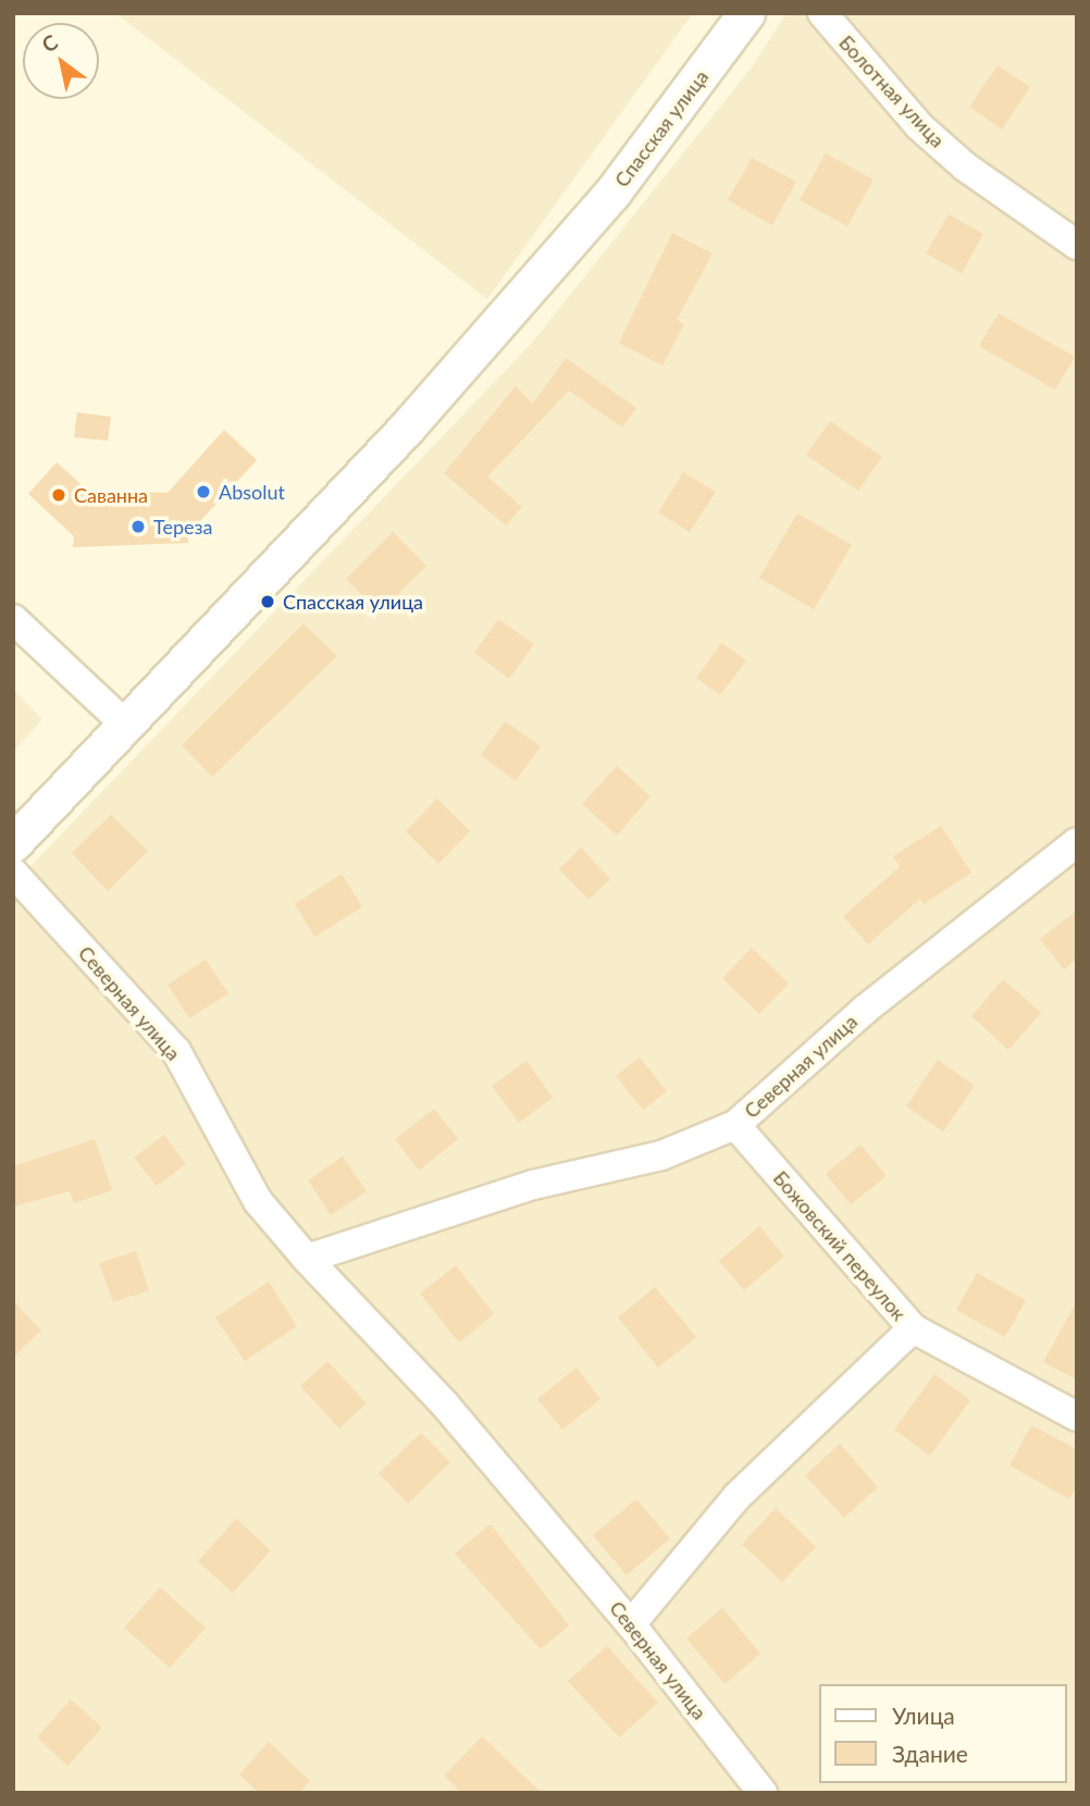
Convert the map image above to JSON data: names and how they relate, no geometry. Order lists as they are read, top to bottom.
{
  "streets": {
    "street": [
      "Болотная улица",
      "Спасская улица",
      "Северная улица",
      "Божовский переулок"
    ]
  },
  "crossings": [
    ["Северная улица", "Божовский переулок"]
  ],
  "places": [
    "Absolut",
    "Саванна",
    "Тереза",
    "Спасская улица"
  ],
  "legend": ["Улица", "Здание"],
  "north": "top left"
}
